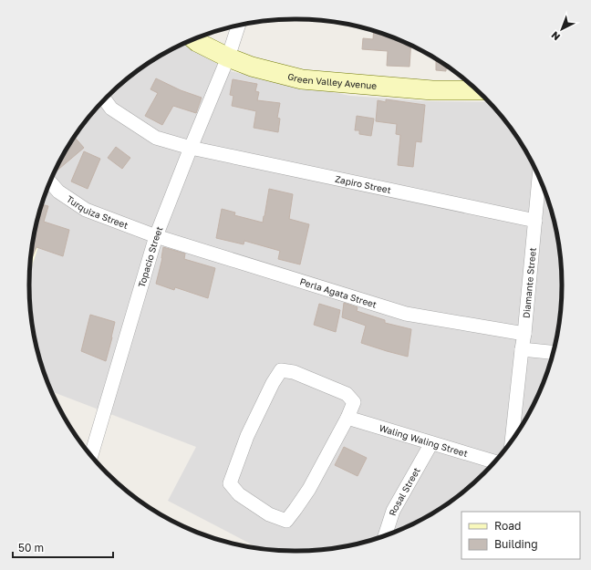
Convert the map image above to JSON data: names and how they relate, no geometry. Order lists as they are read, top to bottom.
{
  "streets": {
    "street": [
      "Green Valley Avenue",
      "Zapiro Street",
      "Turquiza Street",
      "Topacio Street",
      "Diamante Street",
      "Perla Agata Street",
      "Waling Waling Street",
      "Rosal Street"
    ]
  },
  "crossings": [
    ["Green Valley Avenue", "Topacio Street"],
    ["Zapiro Street", "Topacio Street"],
    ["Zapiro Street", "Diamante Street"],
    ["Turquiza Street", "Topacio Street"],
    ["Turquiza Street", "Perla Agata Street"],
    ["Topacio Street", "Perla Agata Street"],
    ["Diamante Street", "Perla Agata Street"],
    ["Waling Waling Street", "Rosal Street"]
  ],
  "legend": ["Road", "Building"],
  "scale_bar": "50 m",
  "north": "bottom left"
}
